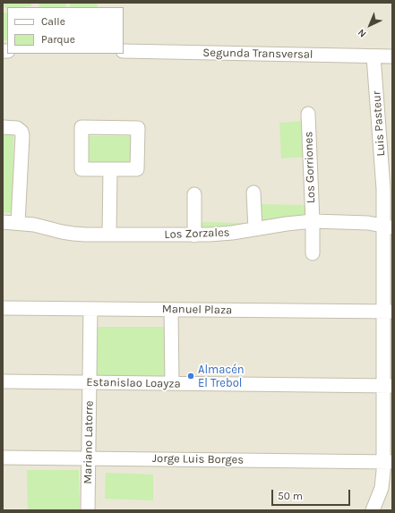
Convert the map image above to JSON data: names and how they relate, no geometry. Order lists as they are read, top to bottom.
{
  "streets": {
    "street": [
      "Segunda Transversal",
      "Luis Pasteur",
      "Los Gorriones",
      "Los Zorzales",
      "Manuel Plaza",
      "Estanislao Loayza",
      "Mariano Latorre",
      "Jorge Luis Borges"
    ]
  },
  "crossings": [
    ["Segunda Transversal", "Luis Pasteur"],
    ["Luis Pasteur", "Los Zorzales"],
    ["Luis Pasteur", "Manuel Plaza"],
    ["Luis Pasteur", "Estanislao Loayza"],
    ["Luis Pasteur", "Jorge Luis Borges"],
    ["Los Gorriones", "Los Zorzales"],
    ["Manuel Plaza", "Mariano Latorre"],
    ["Estanislao Loayza", "Mariano Latorre"],
    ["Mariano Latorre", "Jorge Luis Borges"]
  ],
  "places": ["Almacén El Trebol"],
  "legend": ["Calle", "Parque"],
  "scale_bar": "50 m",
  "north": "bottom left"
}
